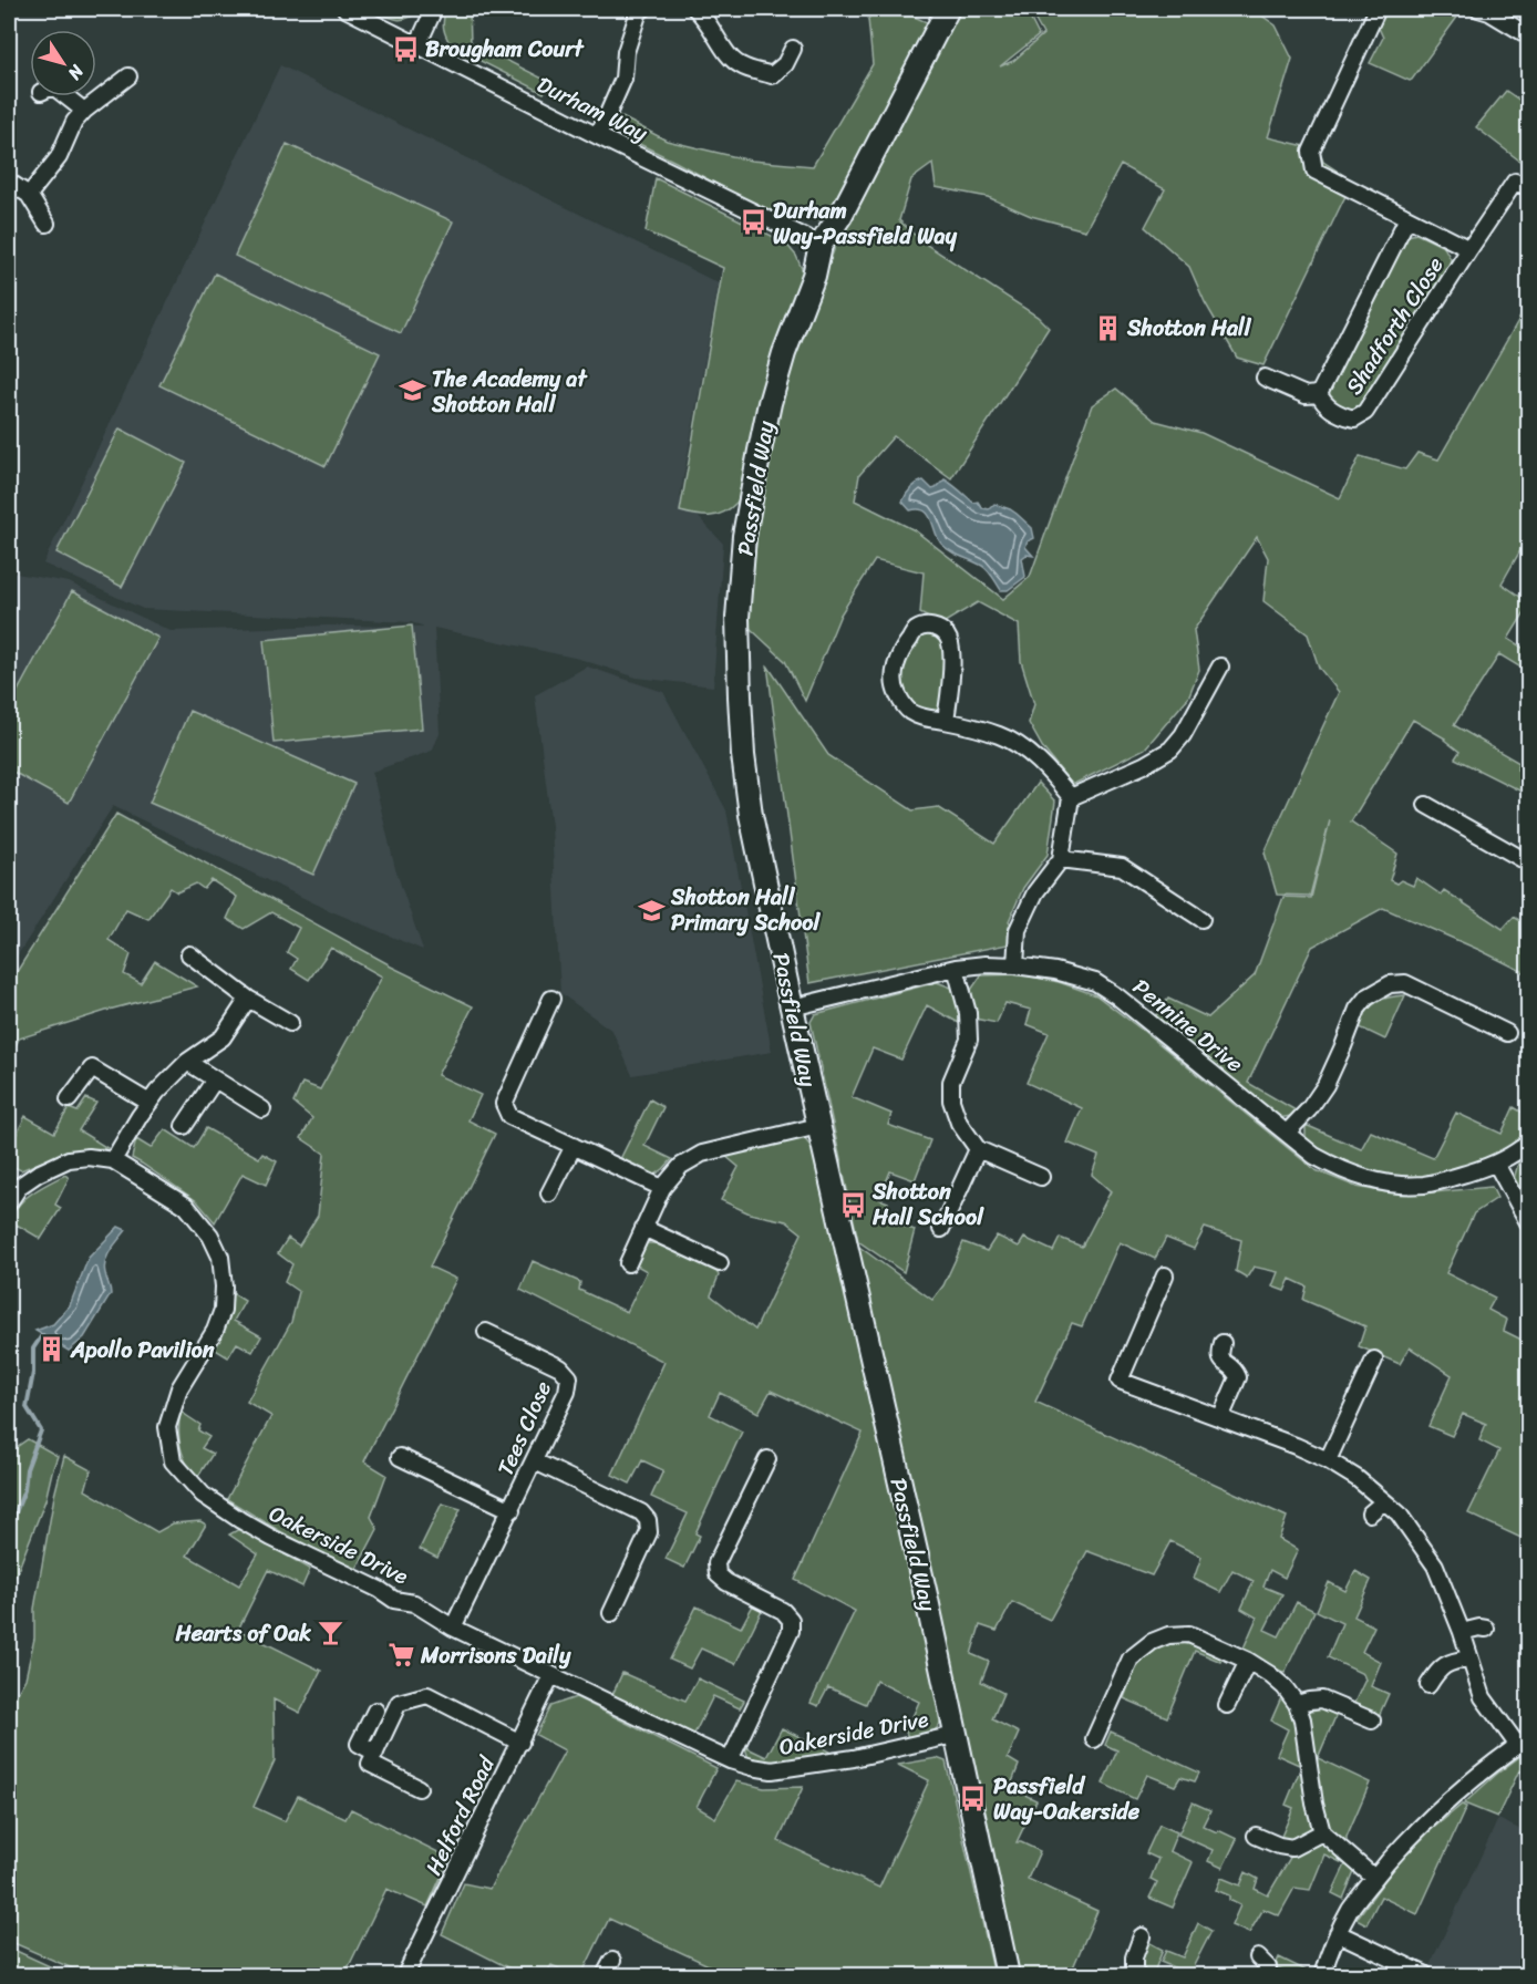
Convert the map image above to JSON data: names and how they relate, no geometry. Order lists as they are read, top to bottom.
{
  "streets": {
    "street": [
      "Durham Way",
      "Shadforth Close",
      "Passfield Way",
      "Pennine Drive",
      "Tees Close",
      "Oakerside Drive",
      "Helford Road"
    ]
  },
  "crossings": [
    ["Durham Way", "Passfield Way"],
    ["Passfield Way", "Pennine Drive"],
    ["Passfield Way", "Oakerside Drive"],
    ["Tees Close", "Oakerside Drive"],
    ["Oakerside Drive", "Helford Road"]
  ],
  "places": {
    "bus stop": [
      "Brougham Court",
      "Durham Way-Passfield Way",
      "Shotton Hall School",
      "Passfield Way-Oakerside"
    ],
    "building": ["Shotton Hall", "Apollo Pavilion"],
    "school or university": ["The Academy at Shotton Hall", "Shotton Hall Primary School"],
    "bar": ["Hearts of Oak"],
    "supermarket": ["Morrisons Daily"]
  },
  "north": "bottom right"
}
